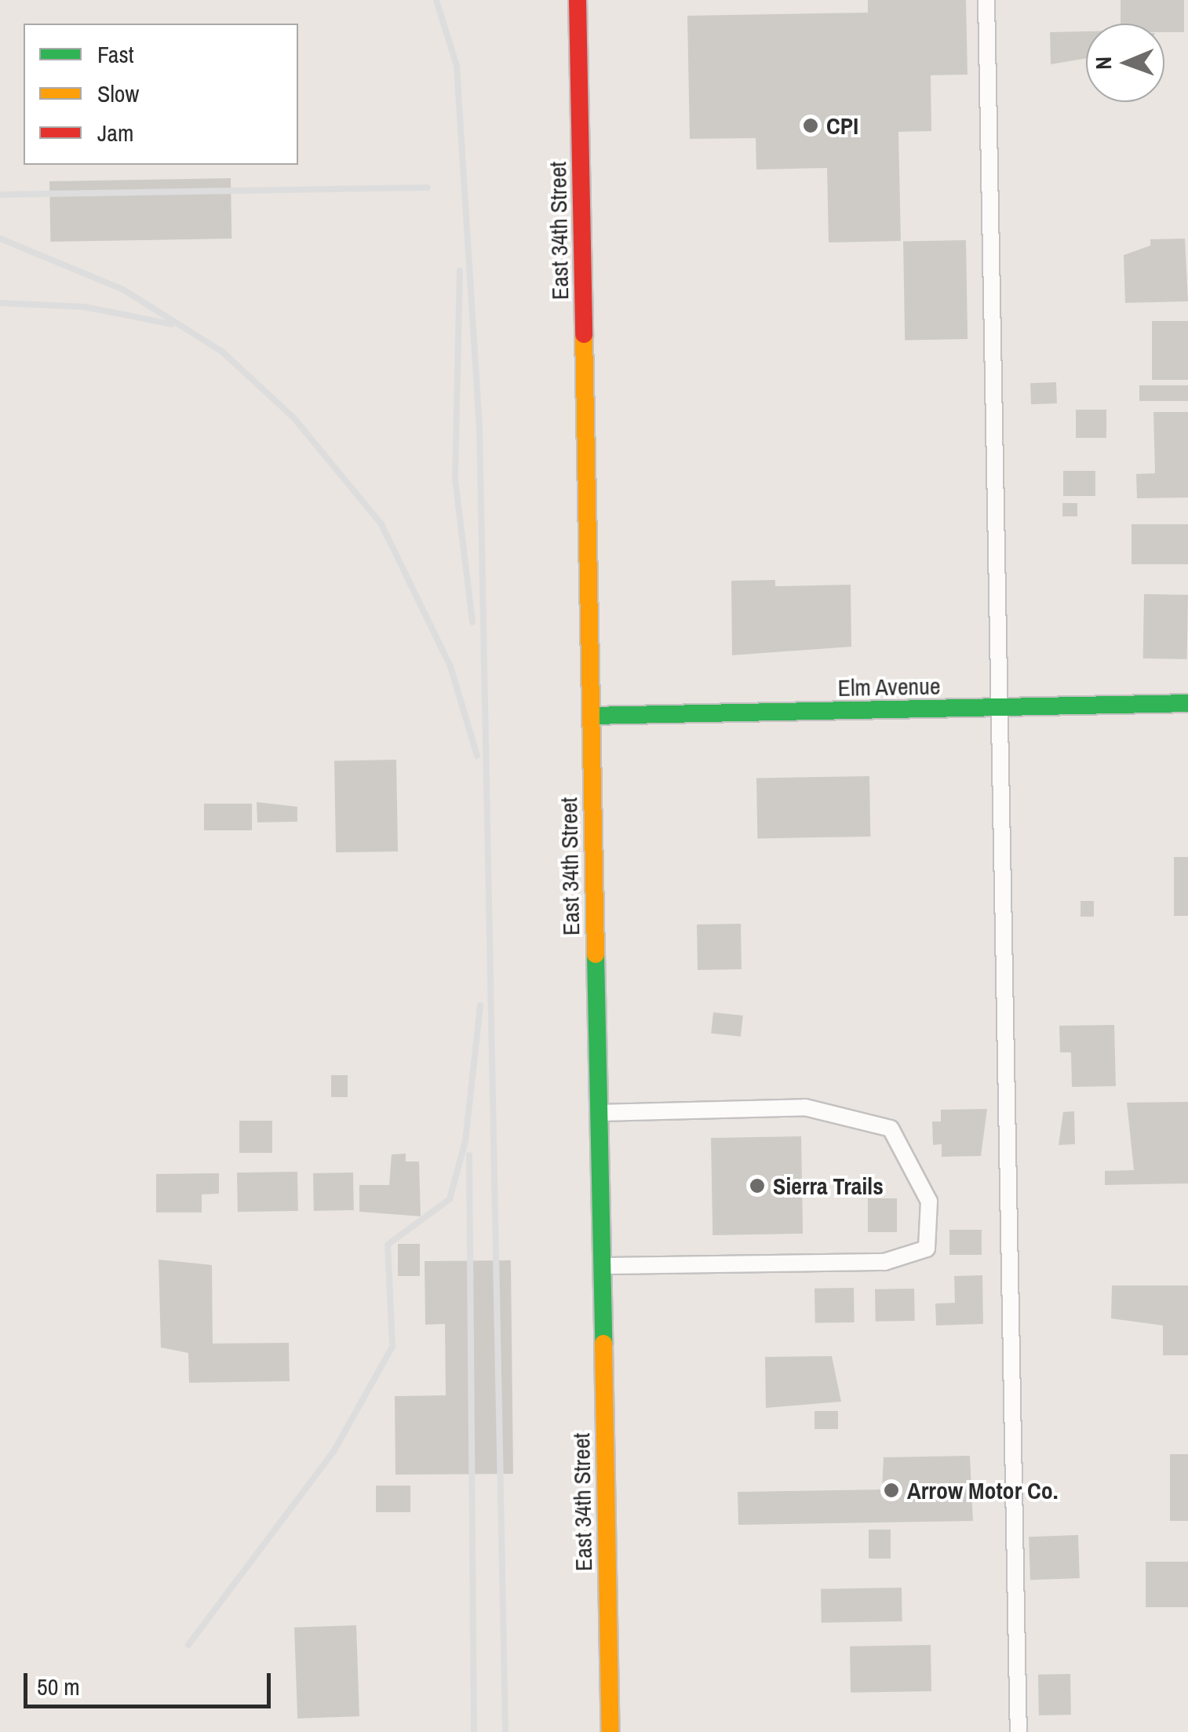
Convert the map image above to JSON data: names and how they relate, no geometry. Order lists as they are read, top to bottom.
{
  "streets": {
    "main road": ["East 34th Street", "Elm Avenue"]
  },
  "crossings": [
    ["East 34th Street", "Elm Avenue"]
  ],
  "places": ["CPI", "Sierra Trails", "Arrow Motor Co."],
  "legend": ["Fast", "Slow", "Jam"],
  "scale_bar": "50 m",
  "north": "left"
}
